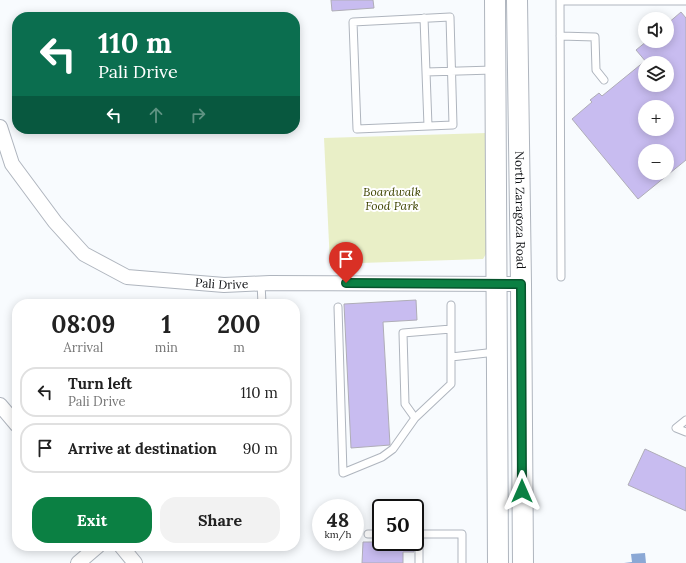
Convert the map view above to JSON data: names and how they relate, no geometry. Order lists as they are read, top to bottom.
{
  "streets": {
    "main road": ["North Zaragoza Road"],
    "street": ["Pali Drive"]
  },
  "crossings": [
    ["North Zaragoza Road", "Pali Drive"]
  ],
  "parks": ["Boardwalk Food Park"],
  "page": {
    "map_buttons": ["+", "−"],
    "turn": ["110 m", "Pali Drive"],
    "eta": [
      "08:09",
      "Arrival",
      "1",
      "min",
      "200",
      "m"
    ],
    "list": [
      {
        "name": "Turn left",
        "note": "Pali Drive",
        "value": "110 m"
      },
      {
        "name": "Arrive at destination",
        "value": "90 m"
      }
    ],
    "buttons": ["Exit", "Share"],
    "speed": "48 km/h",
    "limit": "50"
  }
}
